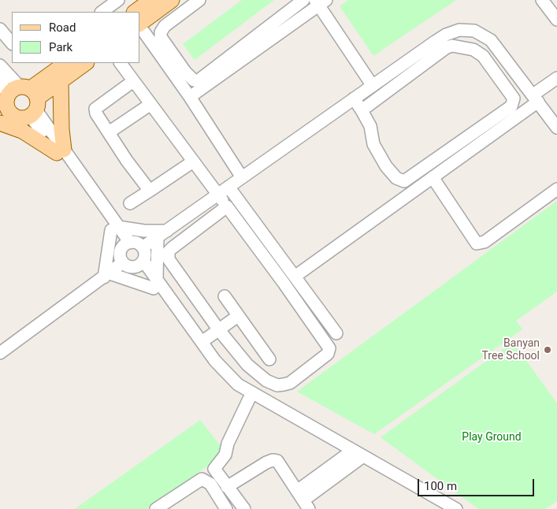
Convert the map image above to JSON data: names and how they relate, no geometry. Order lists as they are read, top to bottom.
{
  "parks": ["Play Ground"],
  "places": ["Banyan Tree School"],
  "legend": ["Road", "Park"],
  "scale_bar": "100 m"
}
